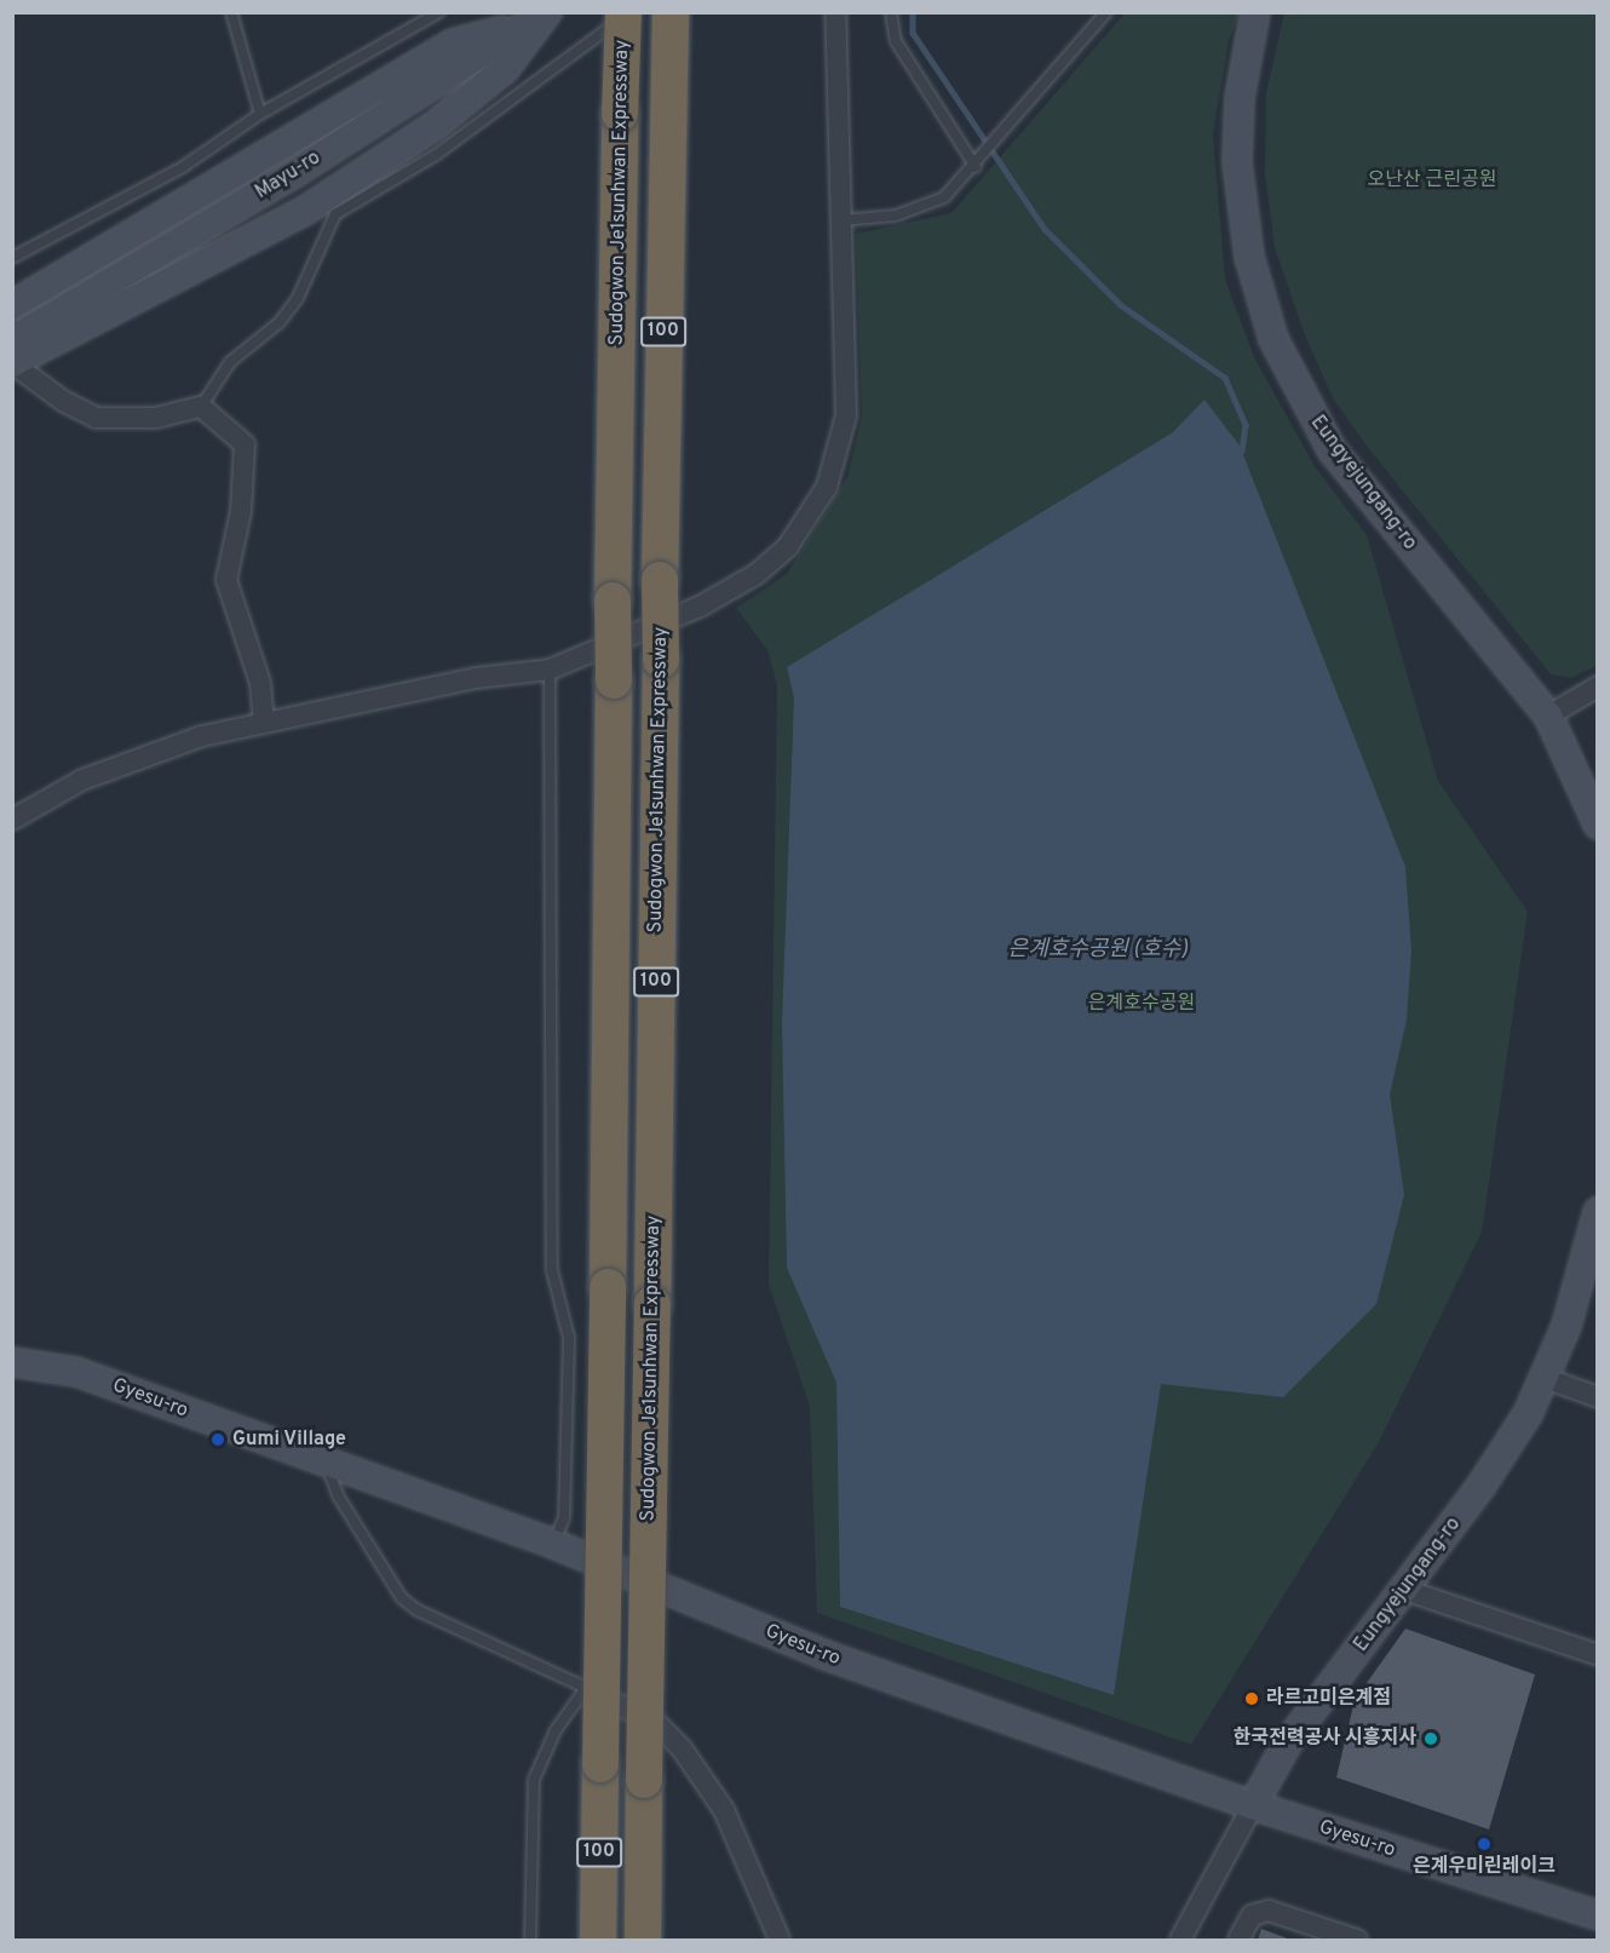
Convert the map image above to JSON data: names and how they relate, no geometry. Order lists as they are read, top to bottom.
{
  "streets": {
    "highway": ["Sudogwon Je1sunhwan Expressway", "100"],
    "street": ["Mayu-ro", "Eungyejungang-ro", "Gyesu-ro"]
  },
  "crossings": [
    ["Eungyejungang-ro", "Gyesu-ro"]
  ],
  "water": ["은계호수공원 (호수)"],
  "parks": ["오난산 근린공원", "은계호수공원"],
  "places": [
    "Gumi Village",
    "라르고미은계점",
    "한국전력공사 시흥지사",
    "은계우미린레이크"
  ]
}
